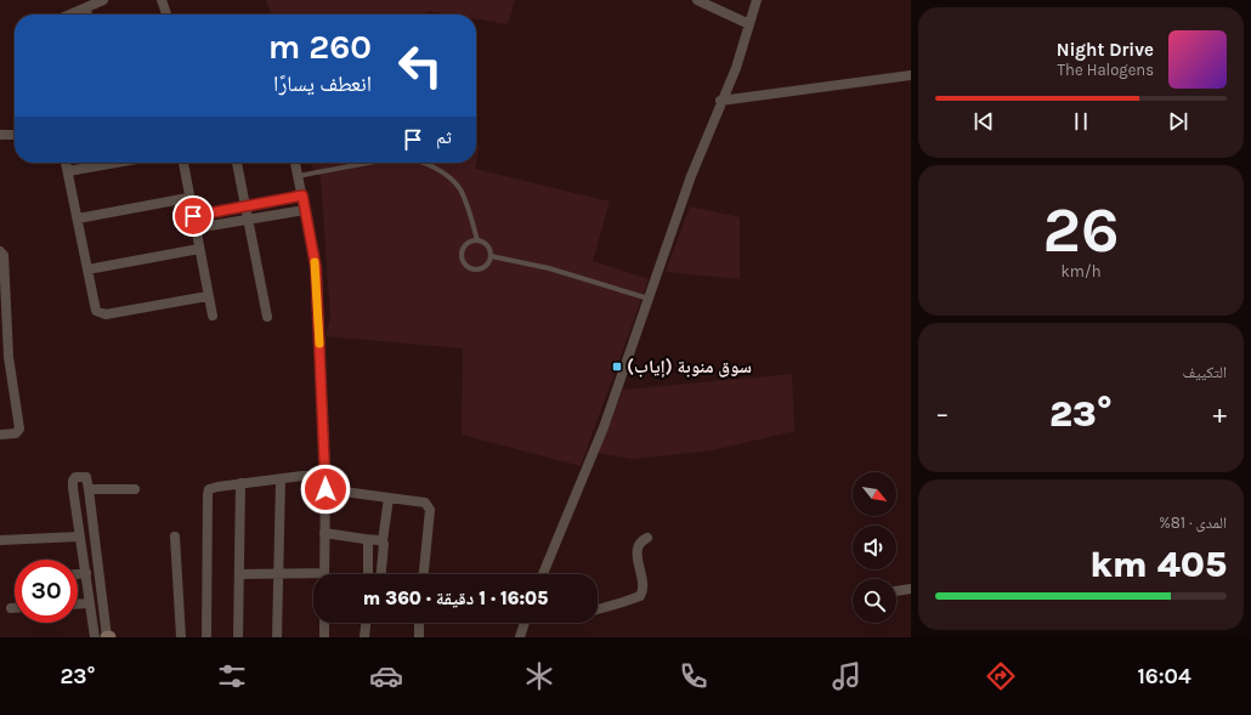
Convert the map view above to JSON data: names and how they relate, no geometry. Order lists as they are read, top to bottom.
{
  "places": {
    "transit": ["سوق منوبة (إياب)"]
  },
  "north": "bottom right",
  "page": {
    "turn": ["260 m", "انعطف يسارًا"],
    "song": ["Night Drive", "The Halogens"],
    "then": "ثم",
    "tile": [
      ["26", "km/h"],
      "التكييف",
      ["المدى · 81%", "405 km"]
    ],
    "heat": ["−", "23°", "+"],
    "limit": "30",
    "trip": "16:05 · 1 دقيقة · 360 m",
    "tabs": ["16:04", "23°"]
  }
}
